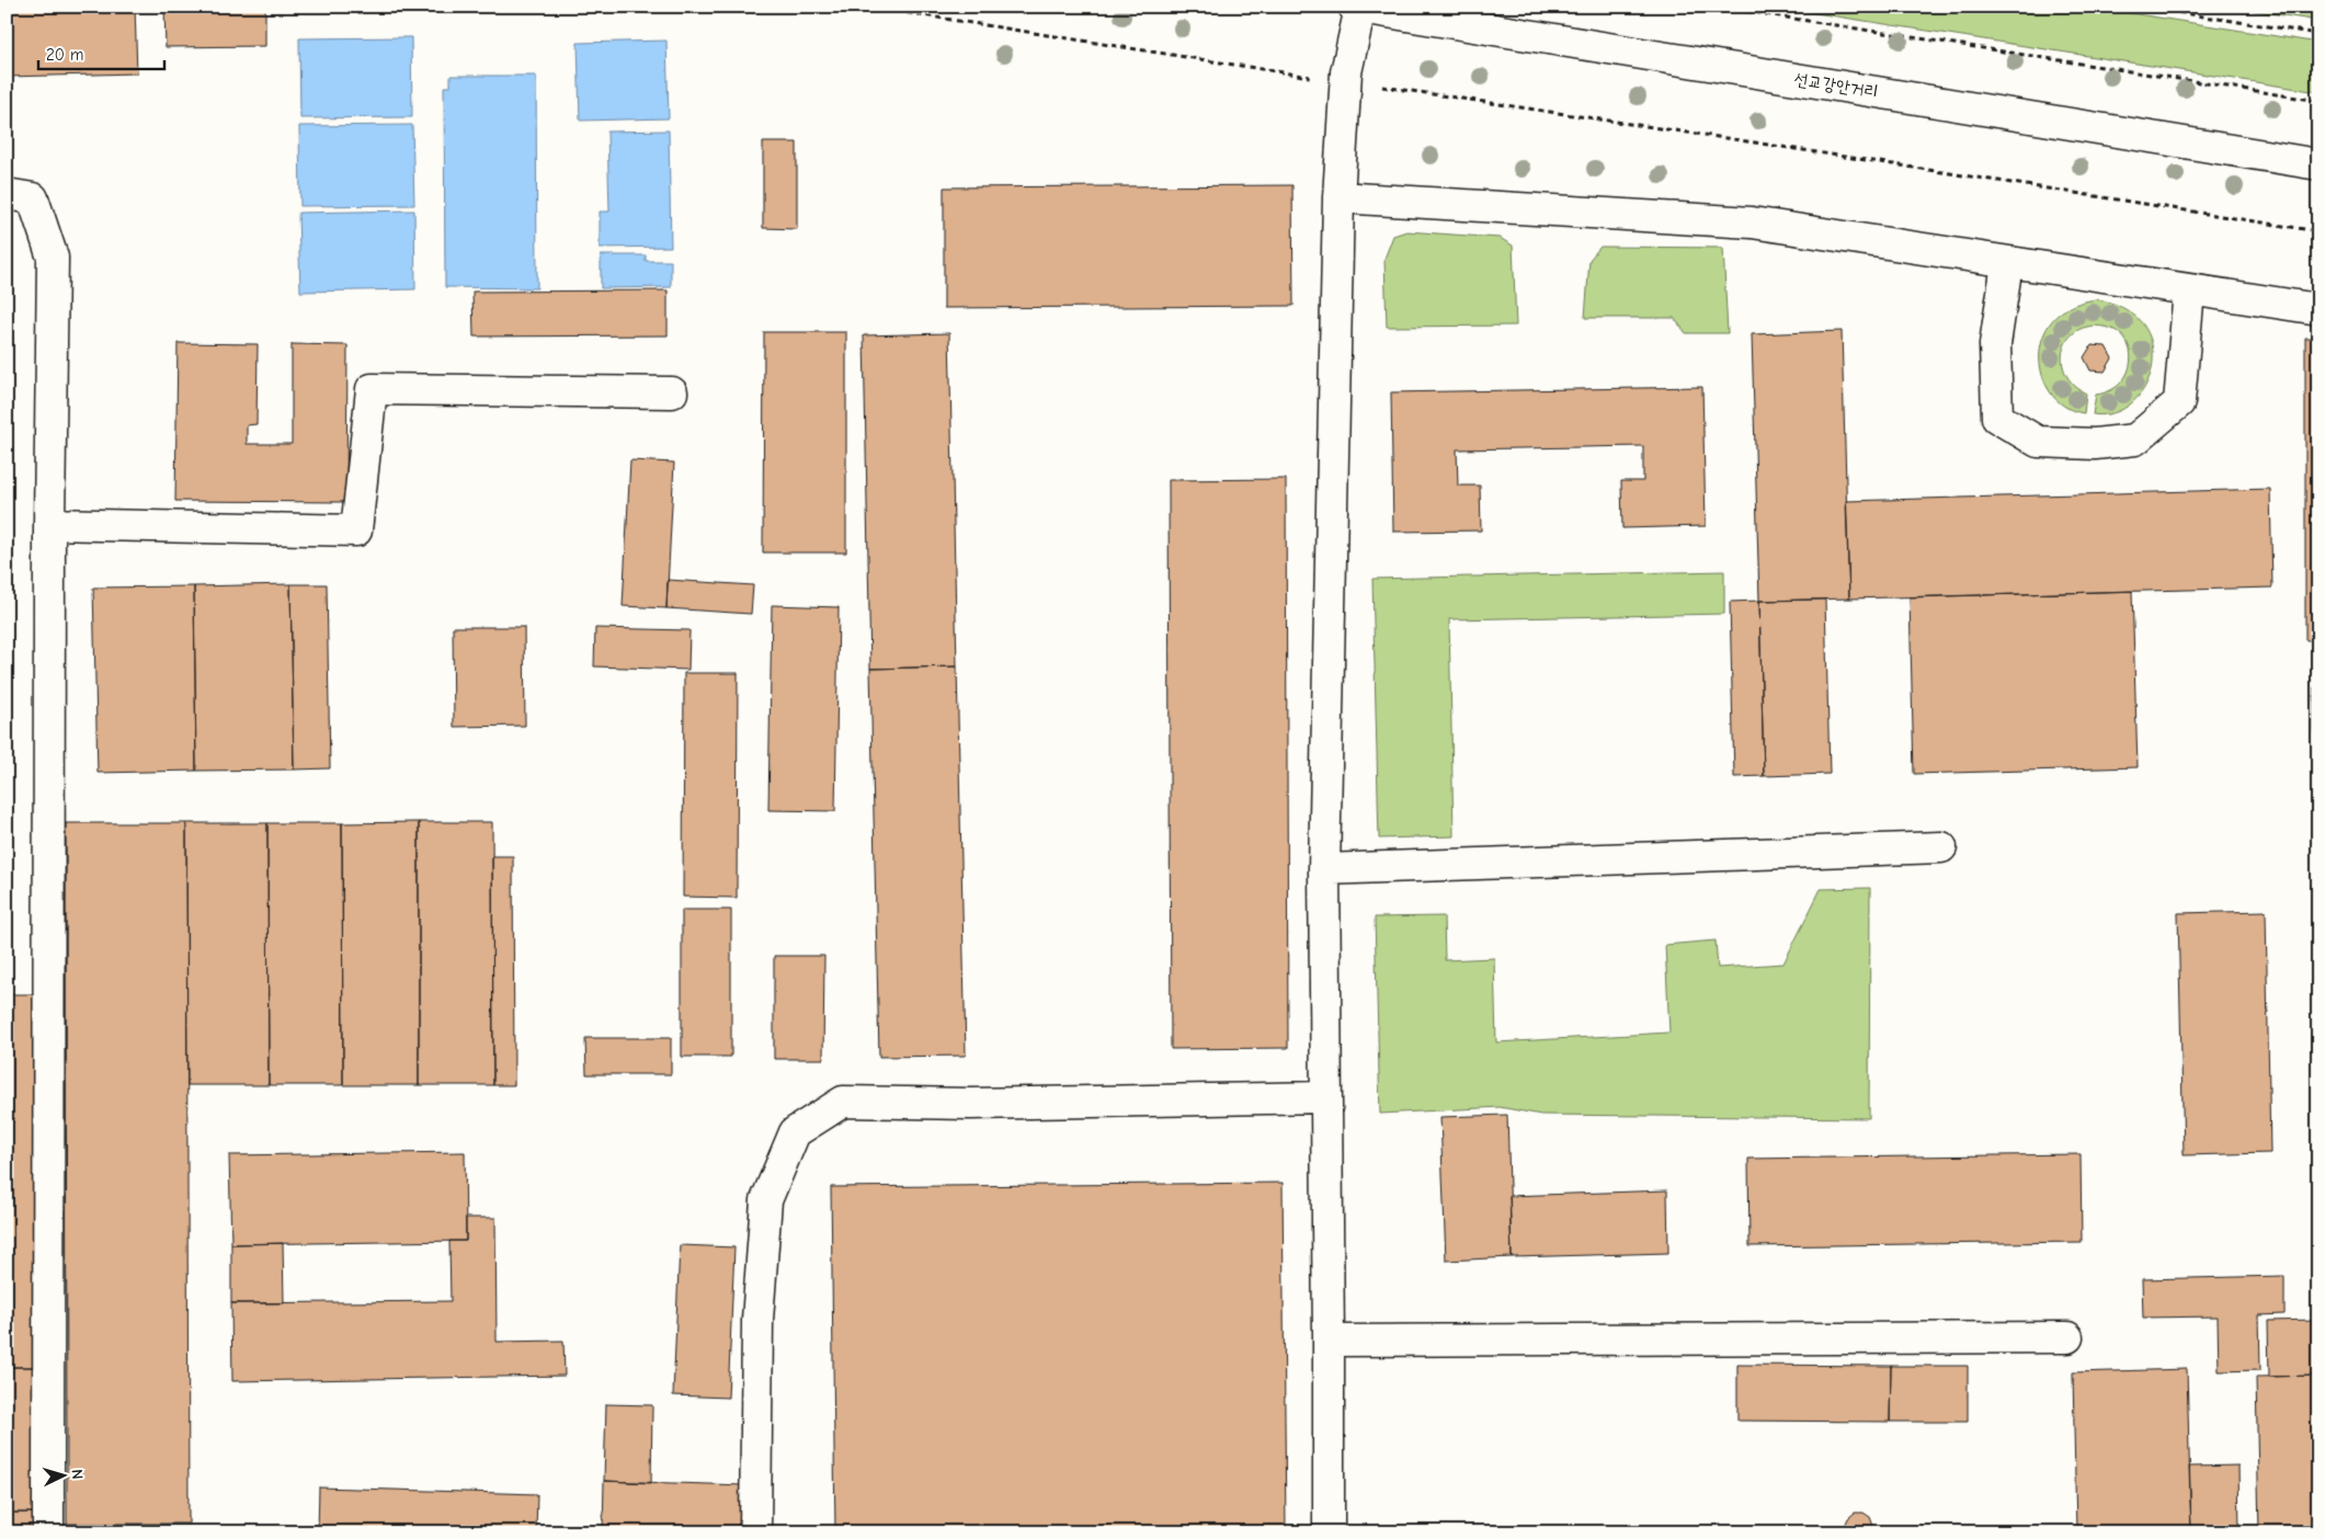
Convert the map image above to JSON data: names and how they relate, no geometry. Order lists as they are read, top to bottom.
{
  "streets": {
    "street": ["선교강안거리"]
  },
  "scale_bar": "20 m",
  "north": "right"
}
